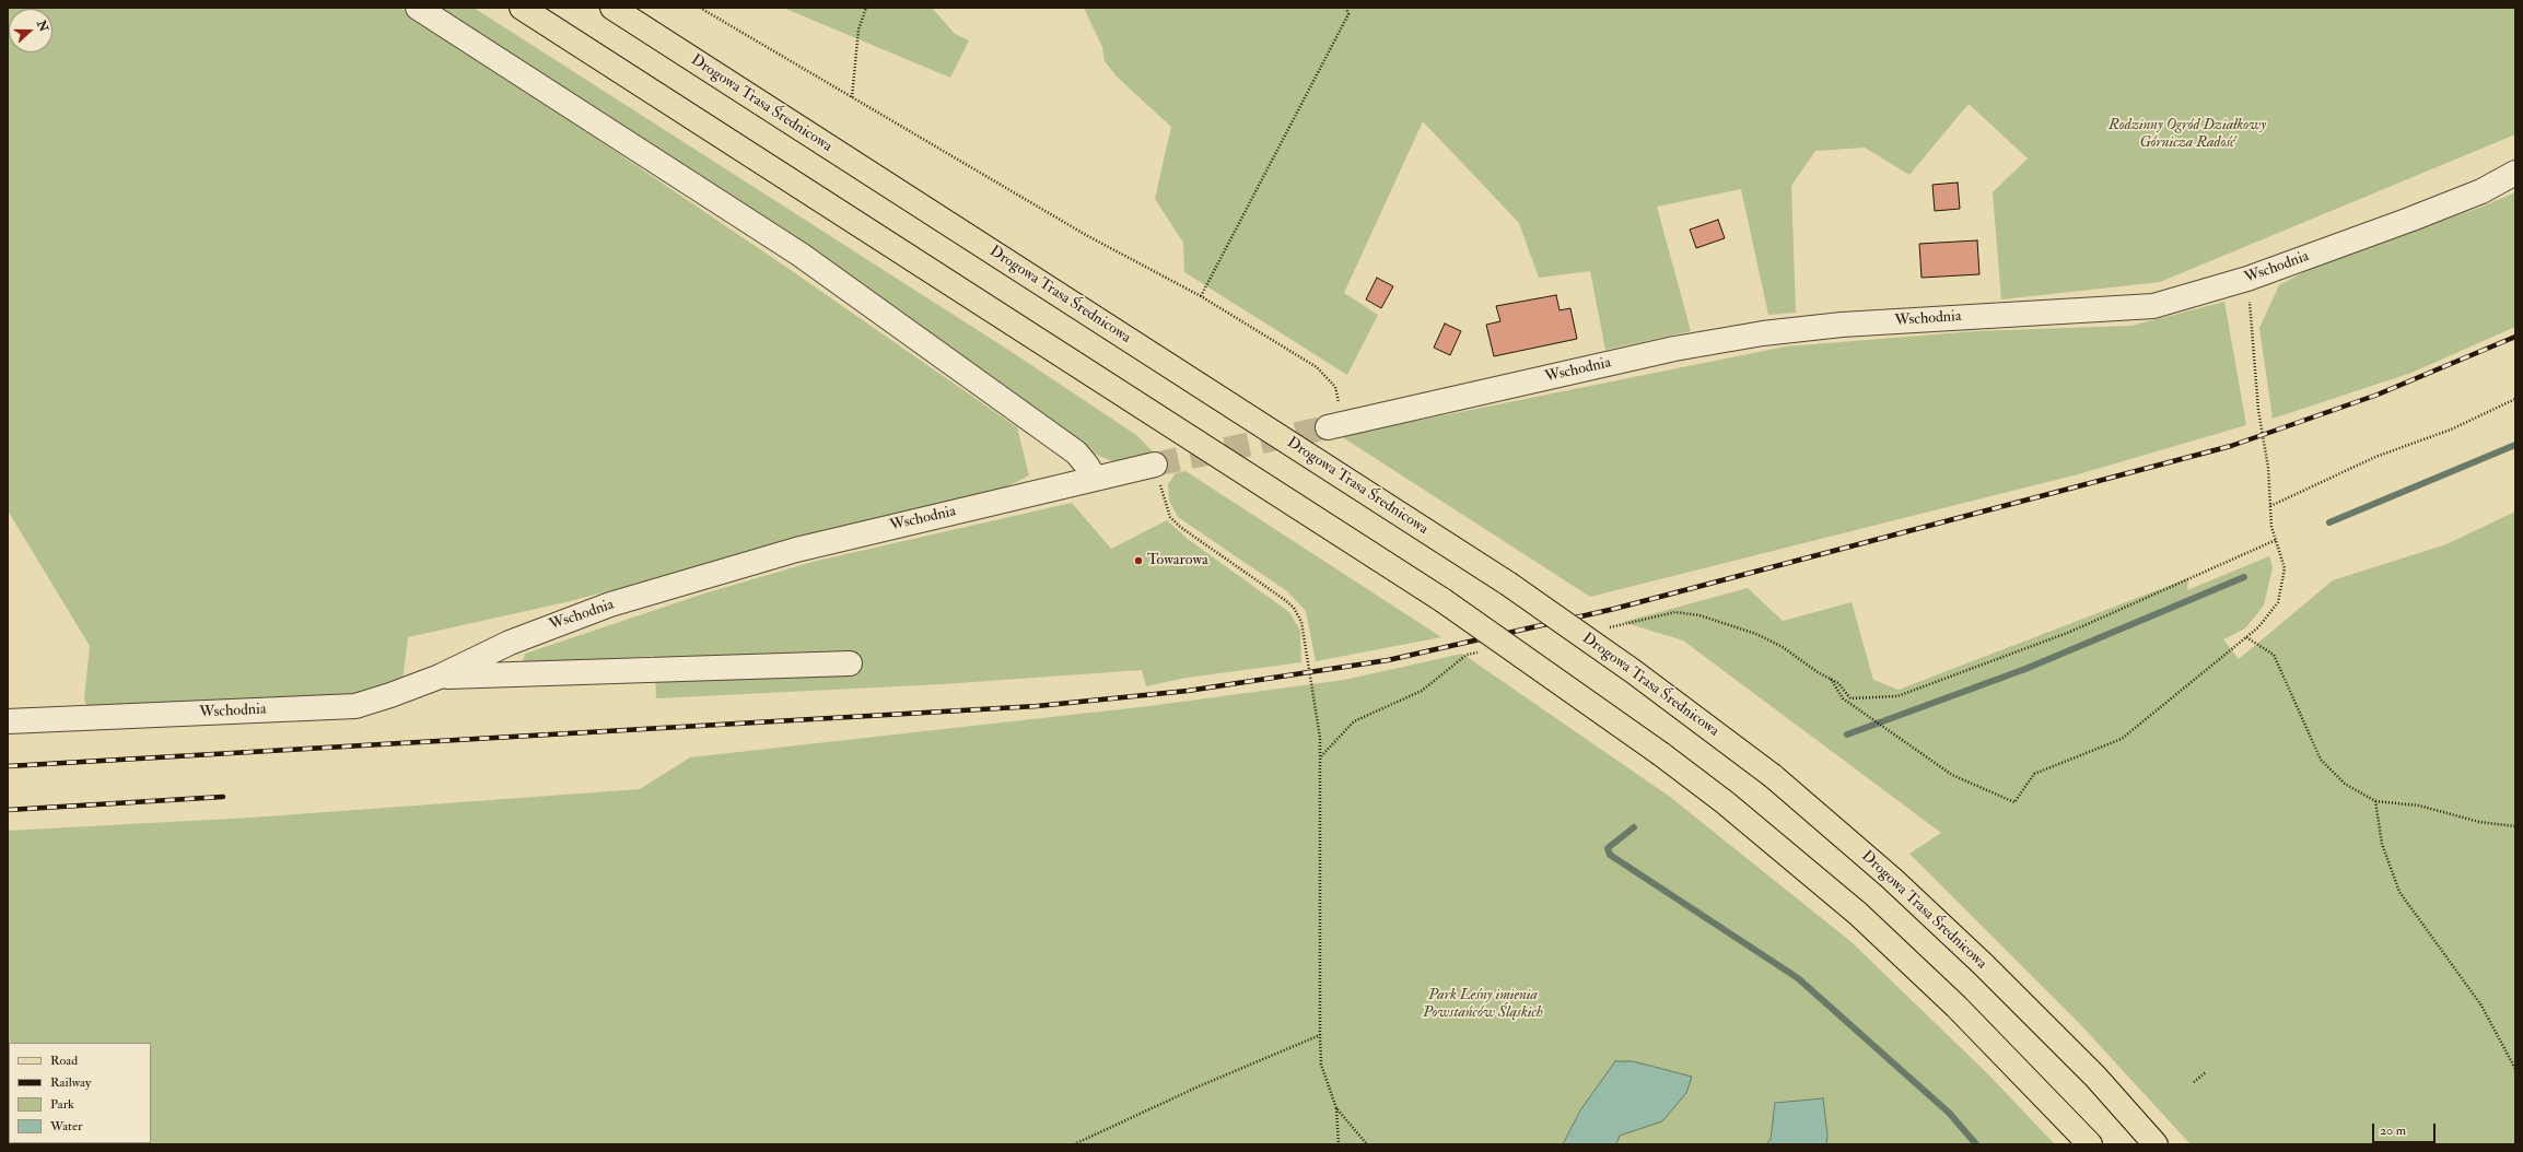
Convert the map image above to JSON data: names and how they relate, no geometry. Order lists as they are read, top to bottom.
{
  "streets": {
    "main road": ["Drogowa Trasa Średnicowa"],
    "street": ["Wschodnia"]
  },
  "parks": ["Rodzinny Ogród Działkowy Górnicza Radość", "Park Leśny imienia Powstańców Śląskich"],
  "places": ["Towarowa"],
  "legend": [
    "Road",
    "Railway",
    "Park",
    "Water"
  ],
  "scale_bar": "20 m",
  "north": "right"
}
